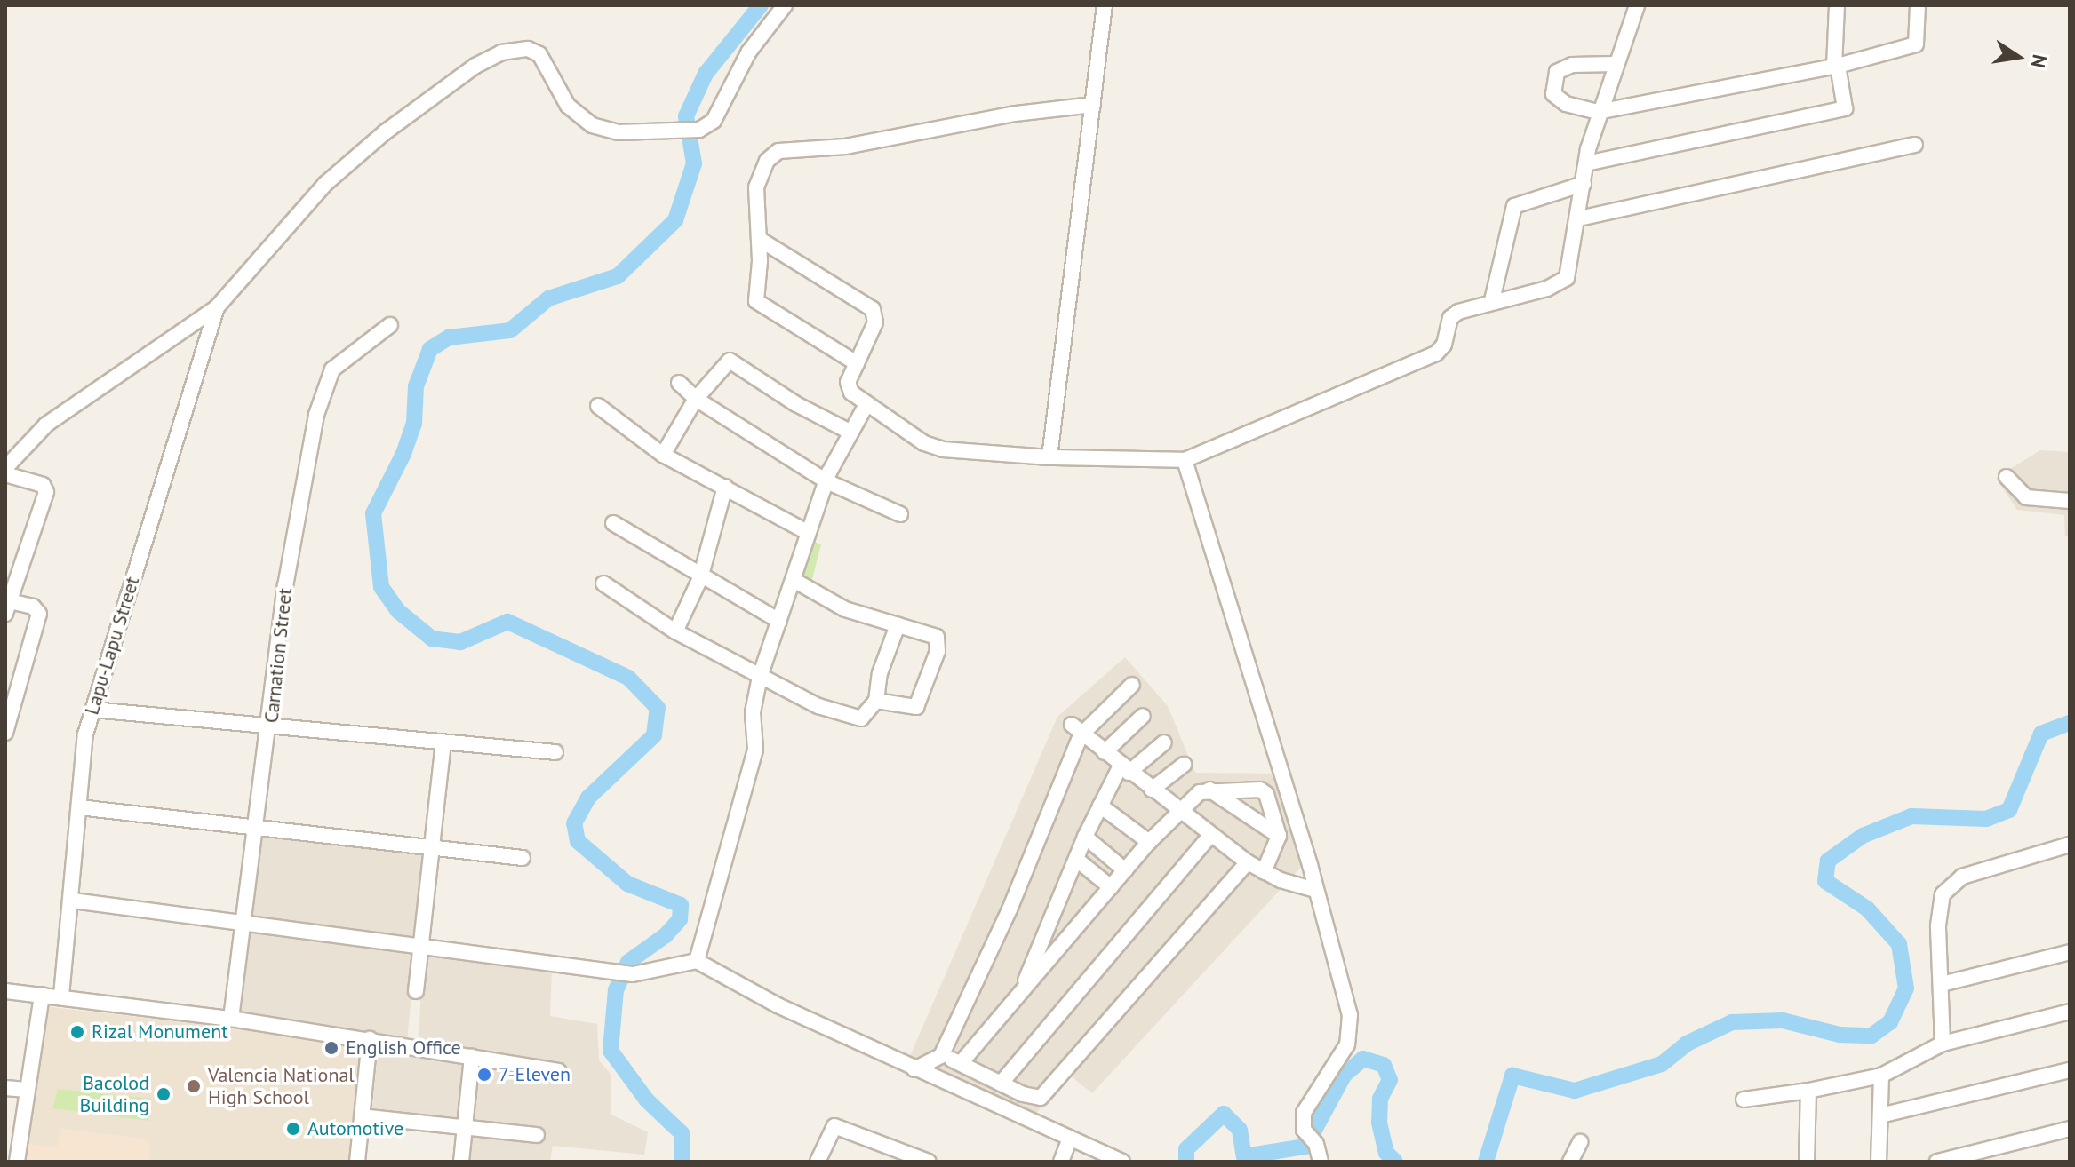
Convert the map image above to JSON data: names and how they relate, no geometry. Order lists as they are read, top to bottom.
{
  "streets": {
    "street": ["Lapu-Lapu Street", "Carnation Street"]
  },
  "places": [
    "Rizal Monument",
    "English Office",
    "7-Eleven",
    "Valencia National High School",
    "Bacolod Building",
    "Automotive"
  ],
  "north": "right"
}
